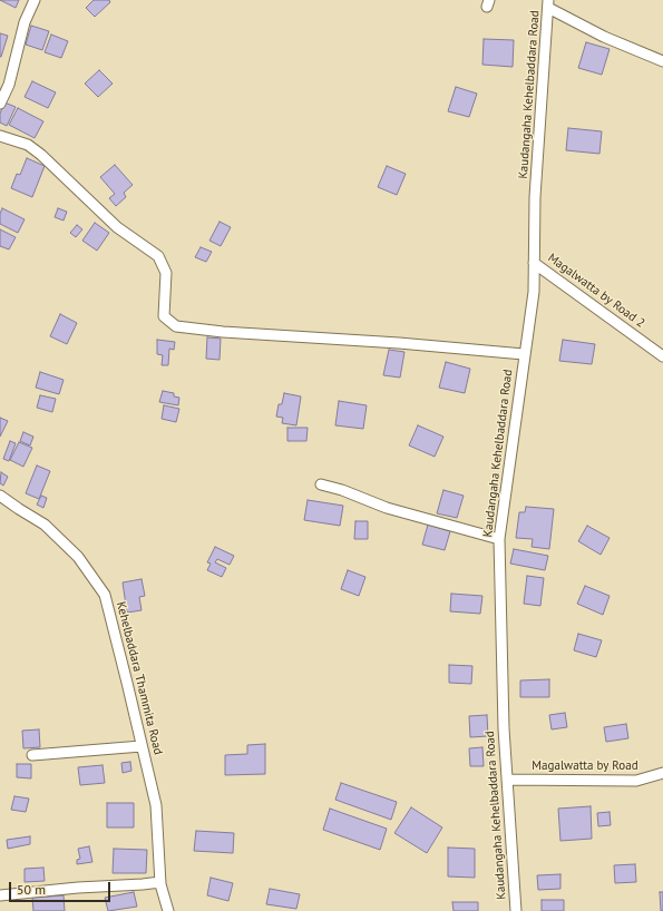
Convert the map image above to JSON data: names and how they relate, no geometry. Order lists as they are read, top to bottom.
{
  "streets": {
    "street": [
      "Kaudangaha Kehelbaddara Road",
      "Magalwatta by Road 2",
      "Kehelbaddara Thammita Road",
      "Magalwatta by Road"
    ]
  },
  "crossings": [
    ["Kaudangaha Kehelbaddara Road", "Magalwatta by Road 2"],
    ["Kaudangaha Kehelbaddara Road", "Magalwatta by Road"]
  ],
  "scale_bar": "50 m"
}
